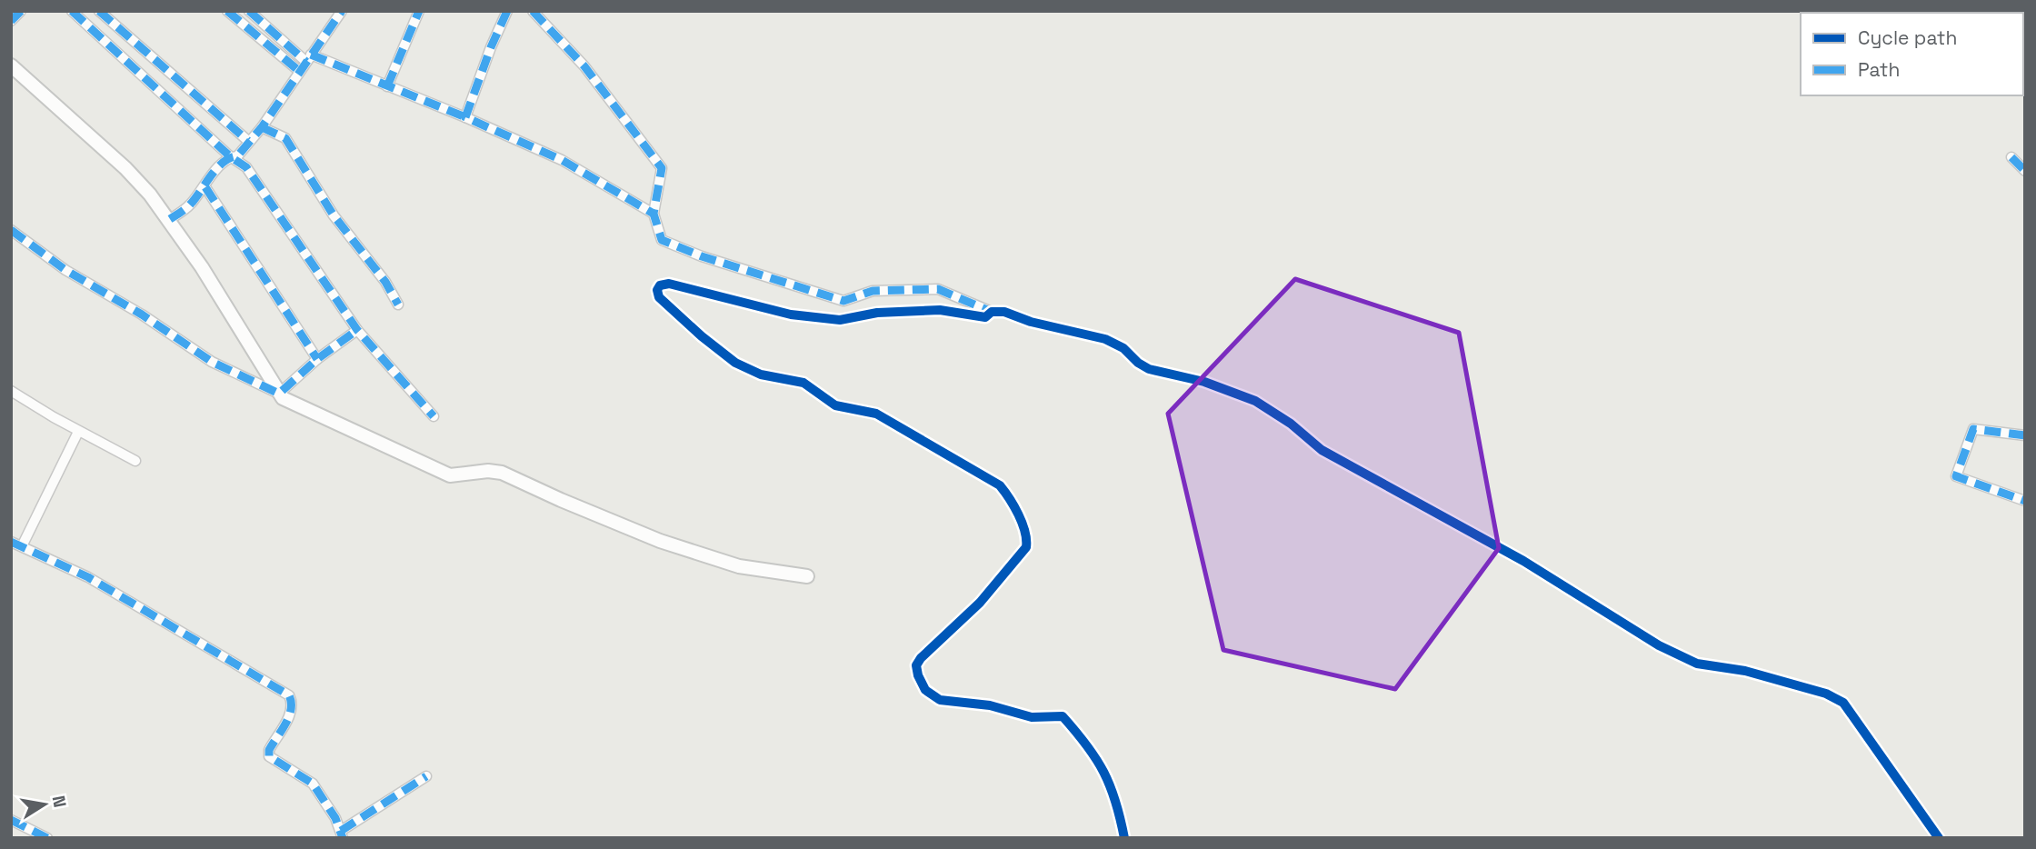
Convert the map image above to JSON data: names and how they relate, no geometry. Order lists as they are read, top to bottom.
{
  "legend": ["Cycle path", "Path"],
  "north": "right"
}
